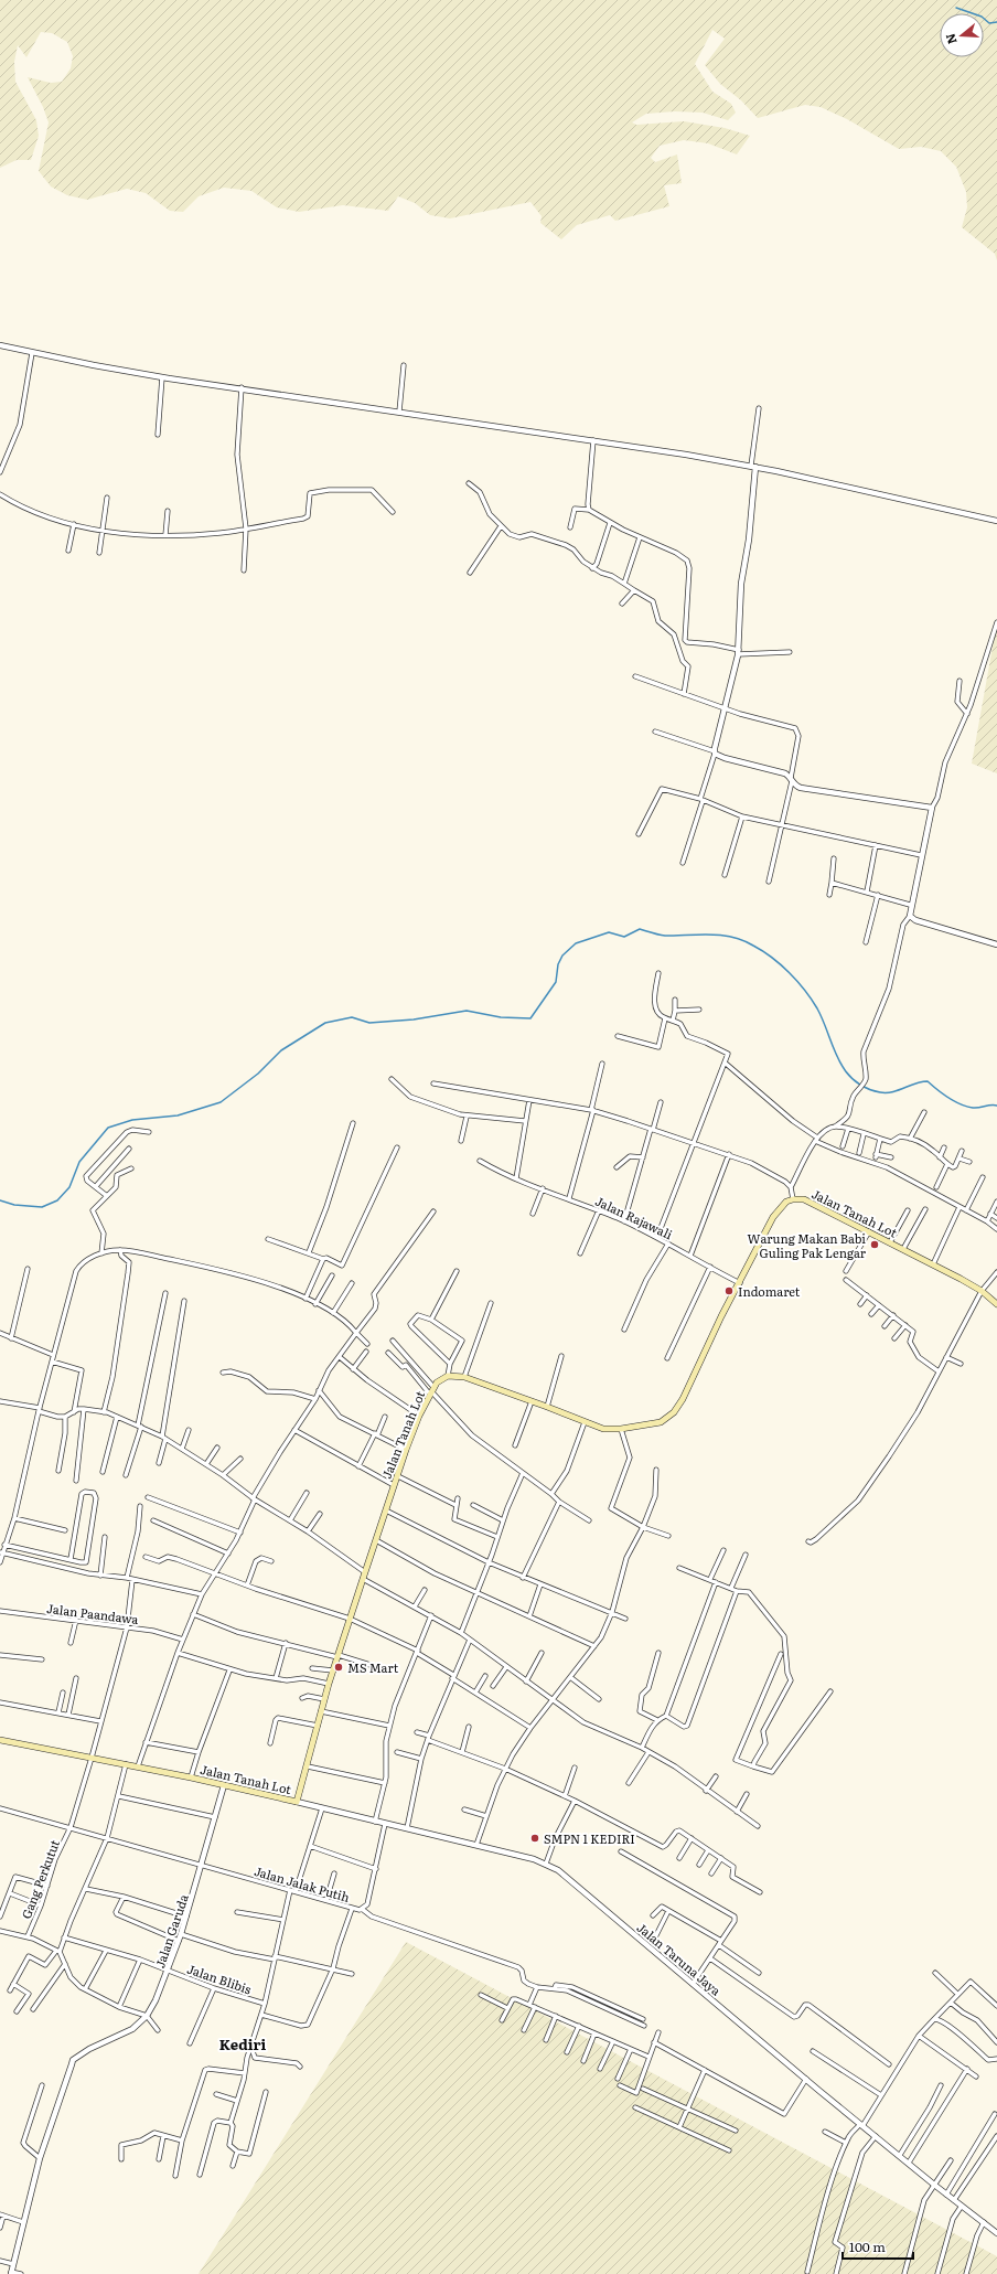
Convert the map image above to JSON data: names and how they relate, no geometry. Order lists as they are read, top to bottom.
{
  "streets": {
    "main road": ["Jalan Tanah Lot"],
    "street": [
      "Jalan Rajawali",
      "Jalan Paandawa",
      "Gang Perkutut",
      "Jalan Jalak Putih",
      "Jalan Garuda",
      "Jalan Taruna Jaya",
      "Jalan Blibis"
    ]
  },
  "crossings": [
    ["Jalan Tanah Lot", "Jalan Rajawali"],
    ["Jalan Tanah Lot", "Gang Perkutut"],
    ["Jalan Tanah Lot", "Jalan Garuda"],
    ["Jalan Tanah Lot", "Jalan Taruna Jaya"],
    ["Jalan Paandawa", "Gang Perkutut"],
    ["Gang Perkutut", "Jalan Jalak Putih"],
    ["Jalan Jalak Putih", "Jalan Garuda"],
    ["Jalan Jalak Putih", "Jalan Taruna Jaya"],
    ["Jalan Garuda", "Jalan Blibis"]
  ],
  "districts": ["Kediri"],
  "places": [
    "Warung Makan Babi Guling Pak Lengar",
    "Indomaret",
    "MS Mart",
    "SMPN 1 KEDIRI"
  ],
  "scale_bar": "100 m",
  "north": "left"
}
